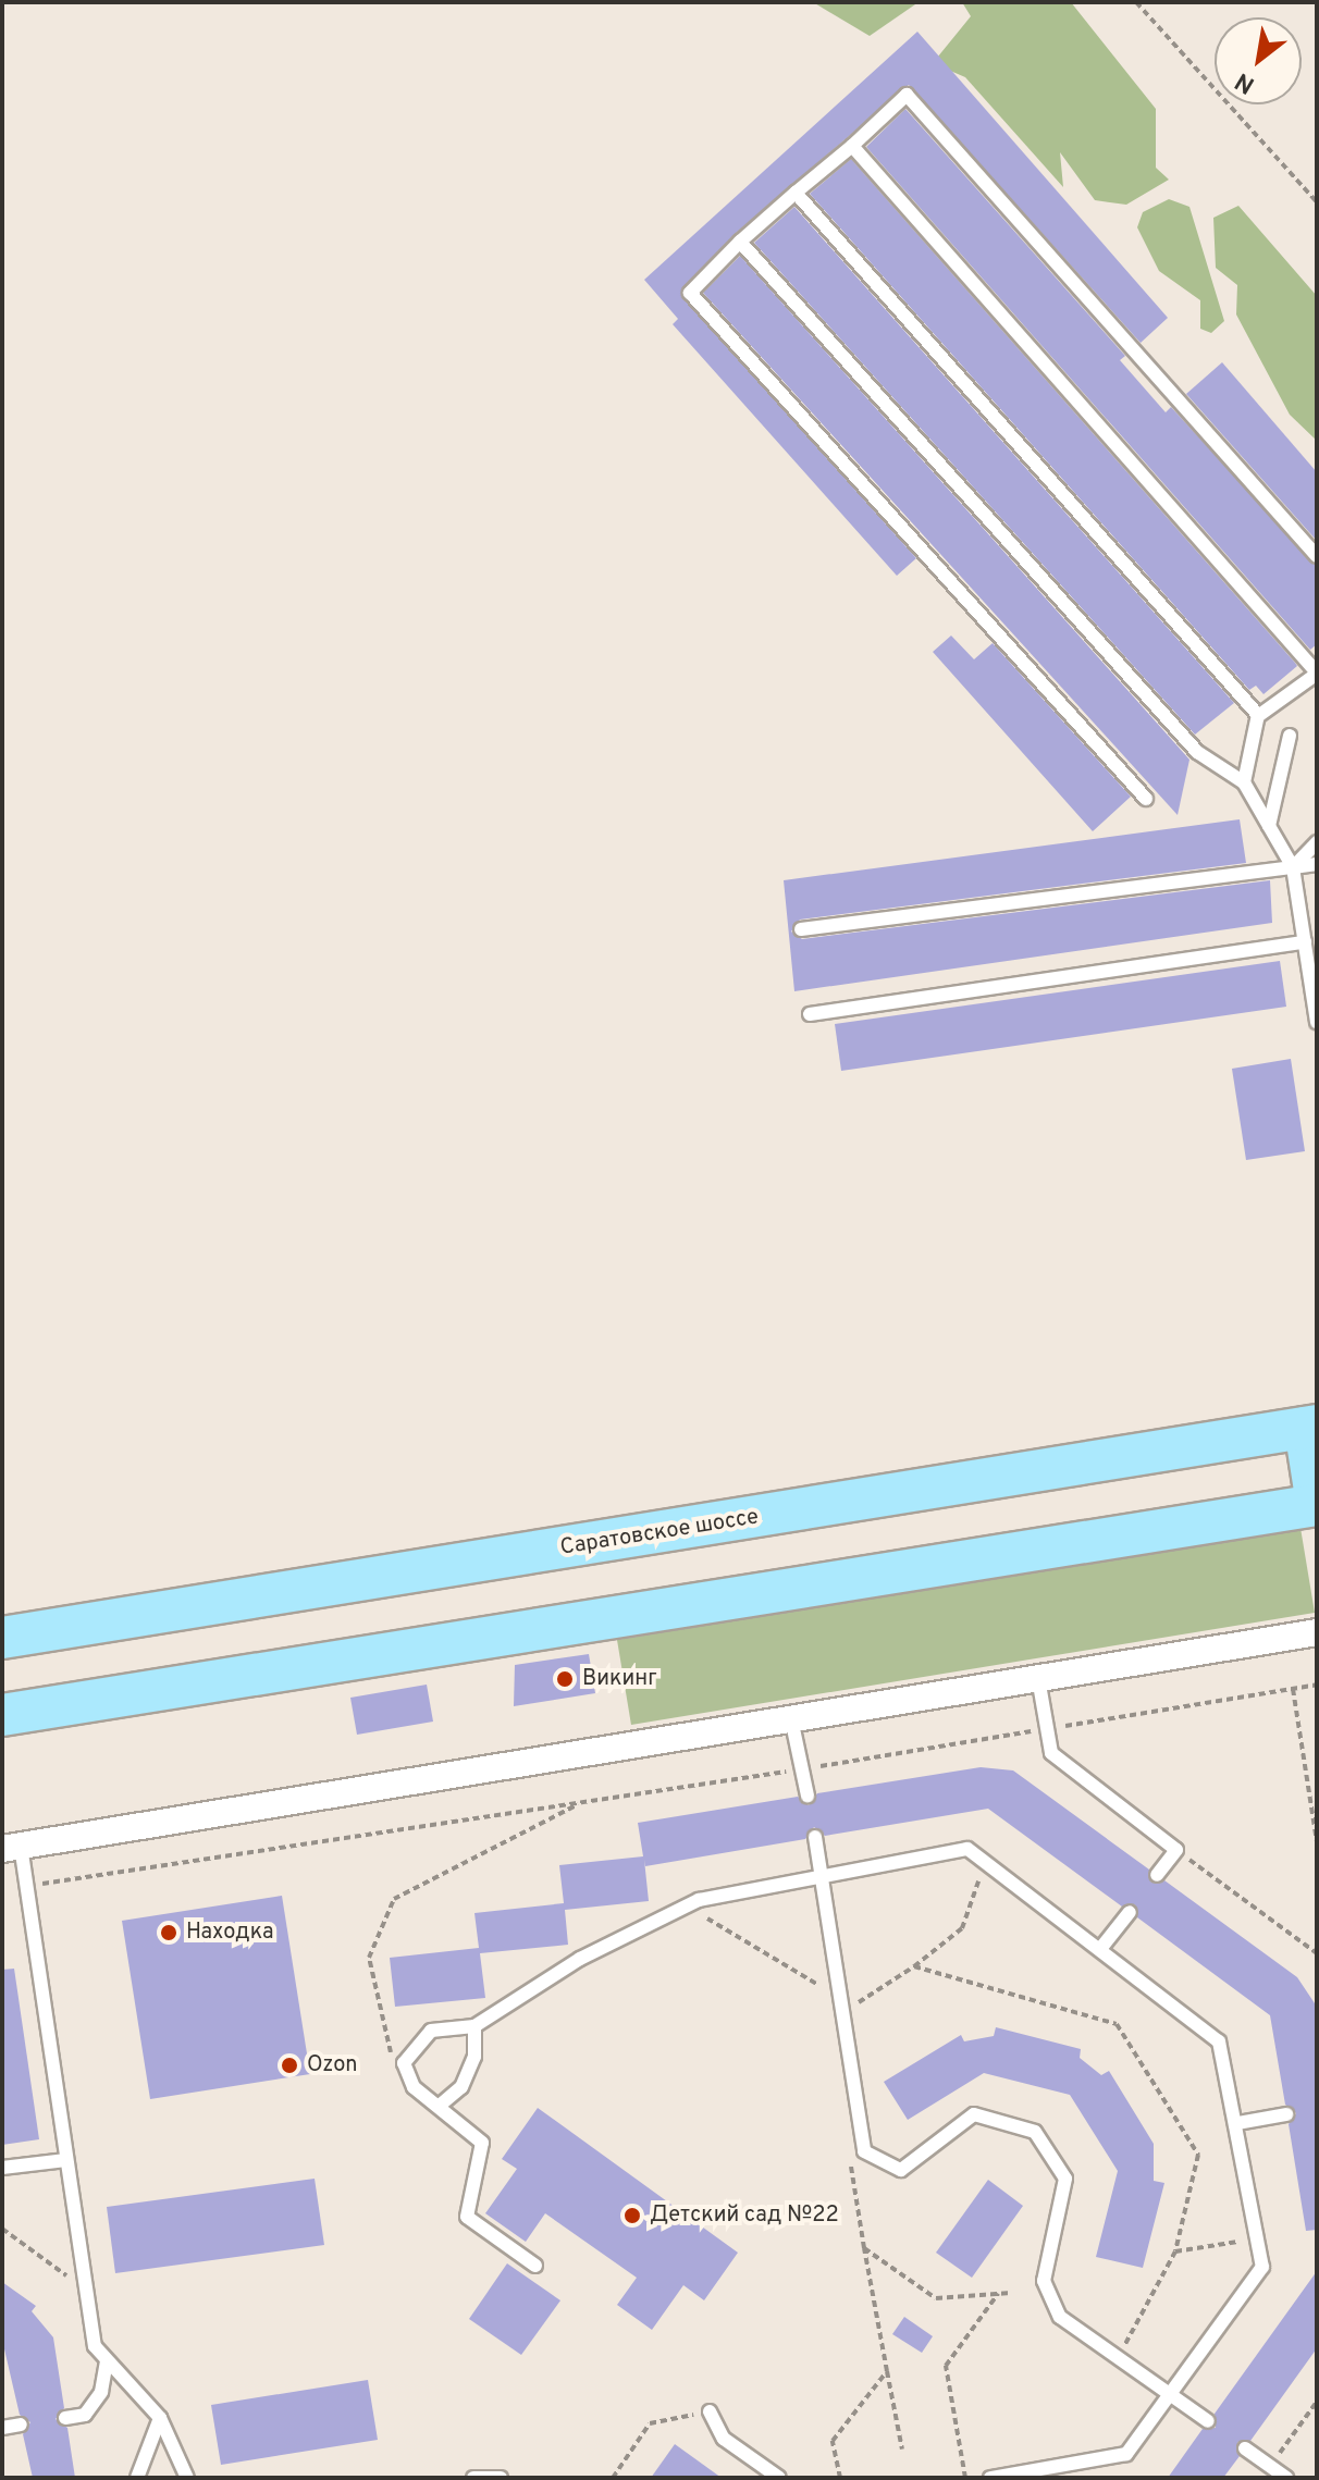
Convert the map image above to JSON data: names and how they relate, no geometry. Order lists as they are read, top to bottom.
{
  "streets": {
    "main road": ["Саратовское шоссе"]
  },
  "places": [
    "Викинг",
    "Находка",
    "Ozon",
    "Детский сад №22"
  ],
  "north": "bottom left"
}
